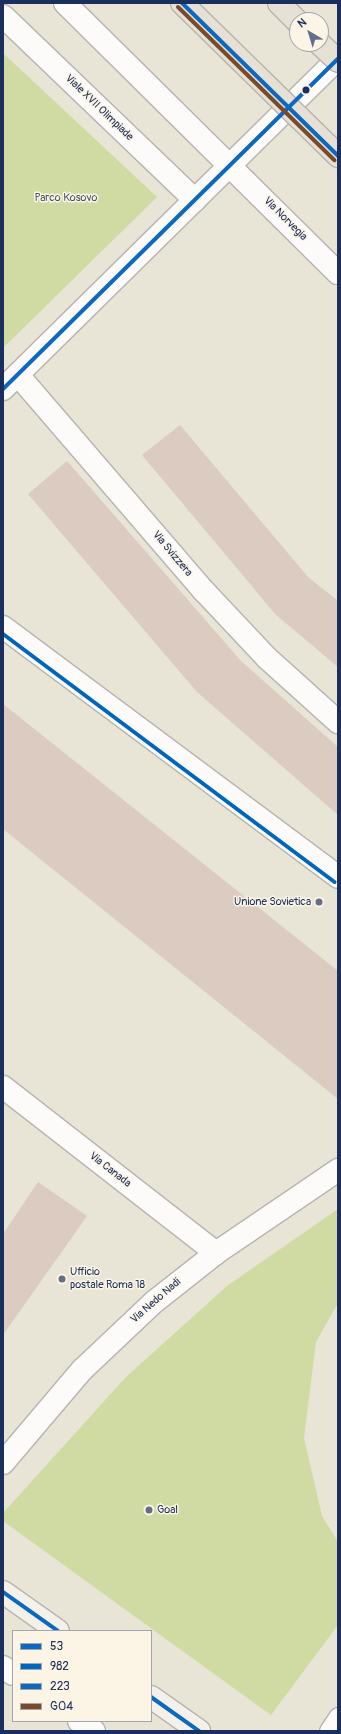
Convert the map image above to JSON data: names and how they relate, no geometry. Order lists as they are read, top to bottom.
{
  "streets": {
    "street": [
      "Viale XVII Olimpiade",
      "Via Norvegia",
      "Via Svizzera",
      "Via Canada",
      "Via Nedo Nadi"
    ]
  },
  "crossings": [
    ["Via Canada", "Via Nedo Nadi"]
  ],
  "parks": ["Parco Kosovo"],
  "places": ["Unione Sovietica", "Ufficio postale Roma 18", "Goal"],
  "lines": [
    "transit line 223",
    "transit line G04",
    "transit line 53",
    "transit line 982"
  ],
  "legend": [
    "53",
    "982",
    "223",
    "G04"
  ],
  "north": "top left"
}
